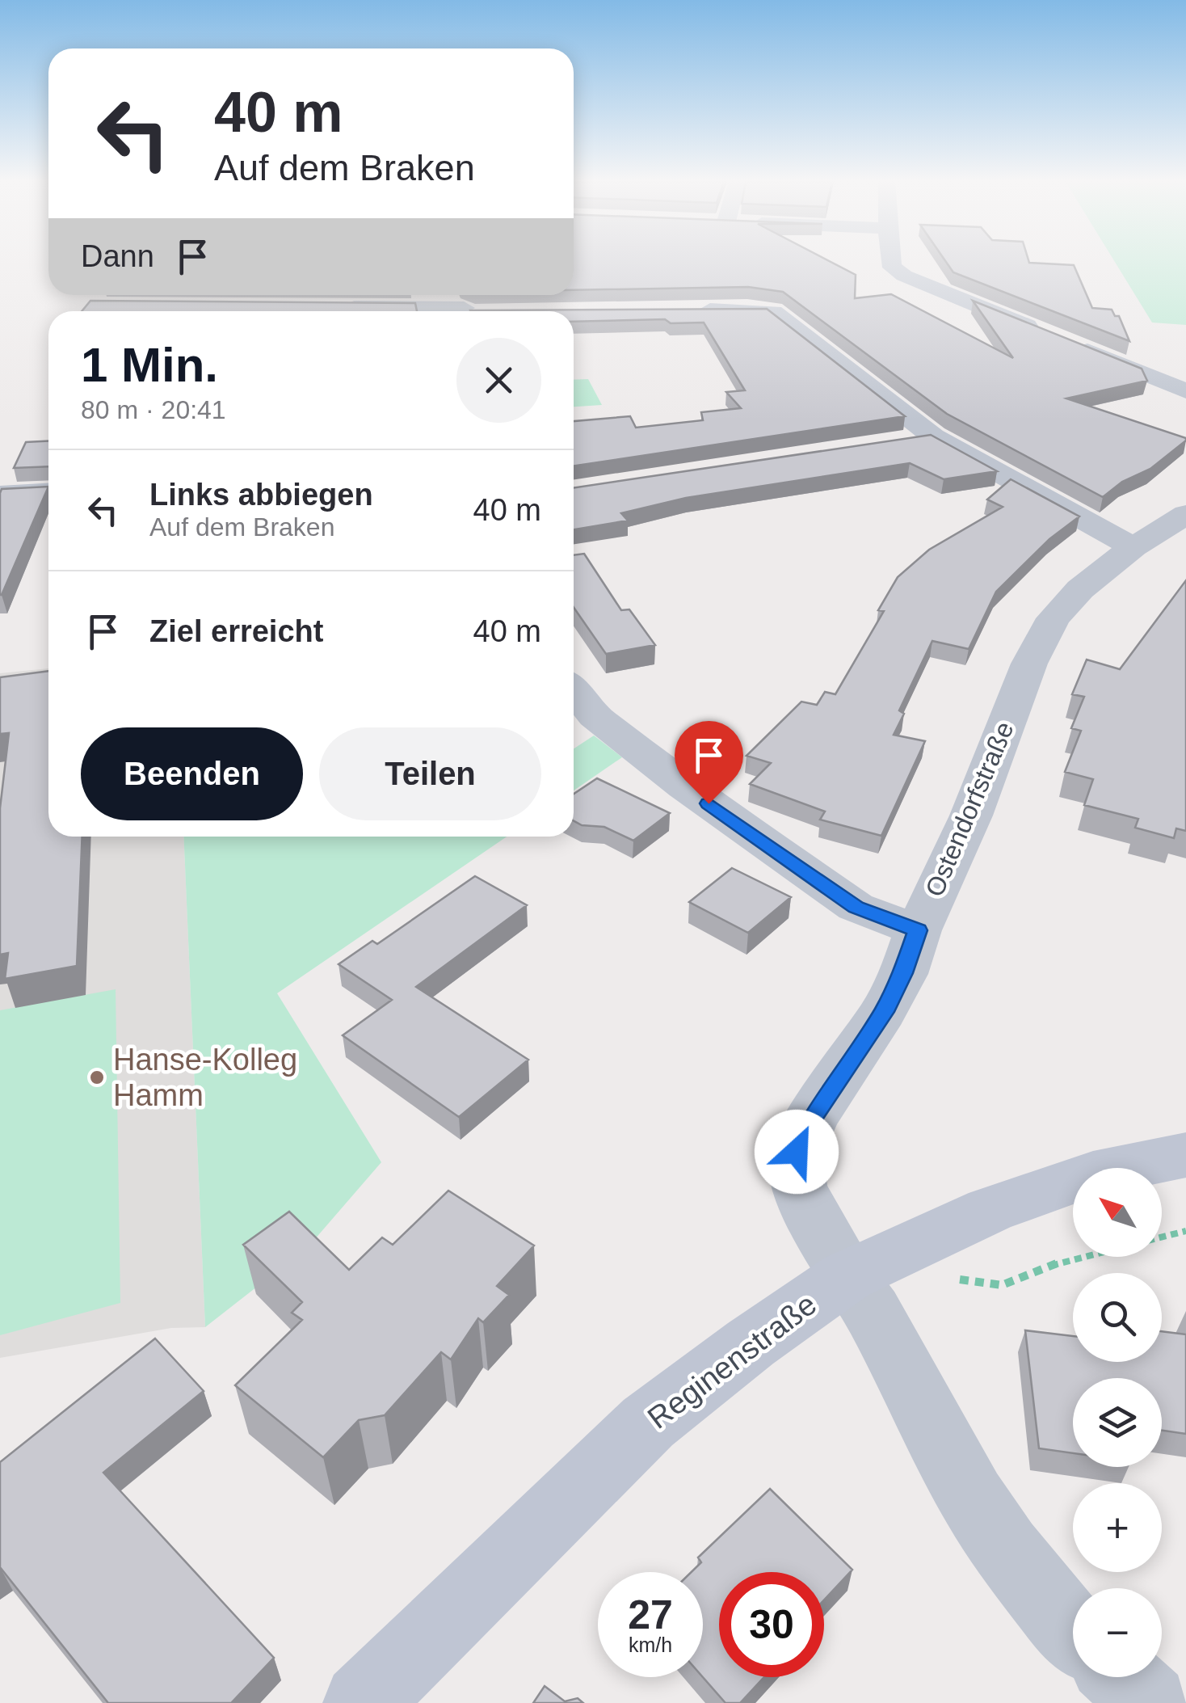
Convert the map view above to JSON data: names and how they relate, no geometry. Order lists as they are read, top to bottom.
{
  "streets": {
    "street": ["Ostendorfstraße", "Reginenstraße"]
  },
  "crossings": [
    ["Ostendorfstraße", "Reginenstraße"]
  ],
  "places": ["Hanse-Kolleg Hamm"],
  "north": "top left",
  "page": {
    "turn": ["40 m", "Auf dem Braken"],
    "then": "Dann",
    "heading": ["1 Min.", "80 m · 20:41"],
    "list": [
      {
        "name": "Links abbiegen",
        "note": "Auf dem Braken",
        "value": "40 m"
      },
      {
        "name": "Ziel erreicht",
        "value": "40 m"
      }
    ],
    "buttons": ["Beenden", "Teilen"],
    "map_buttons": ["+", "−"],
    "speed": "27 km/h",
    "limit": "30"
  }
}
